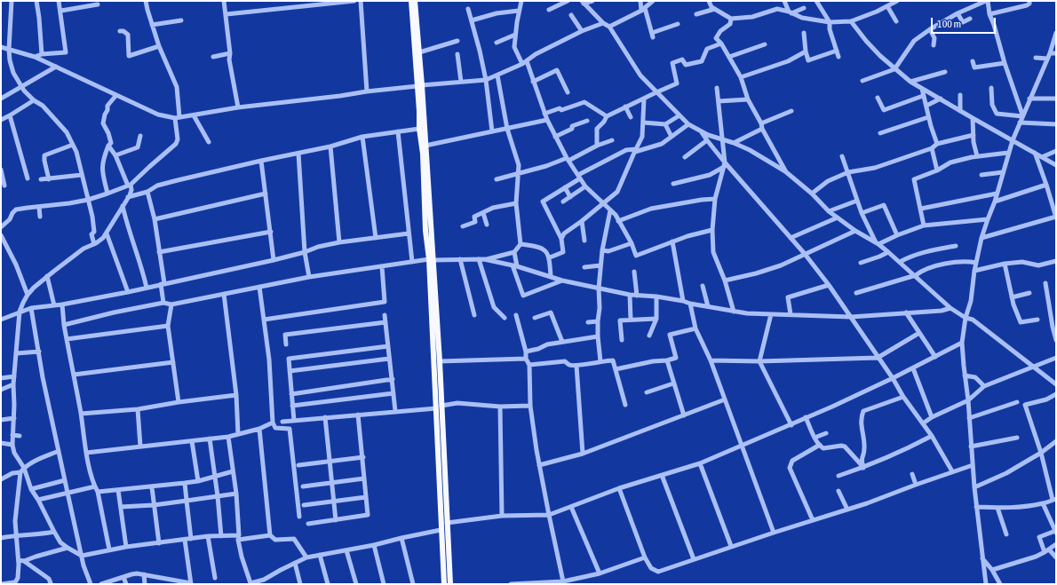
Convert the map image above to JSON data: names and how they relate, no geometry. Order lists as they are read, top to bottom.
{
  "scale_bar": "100 m"
}
